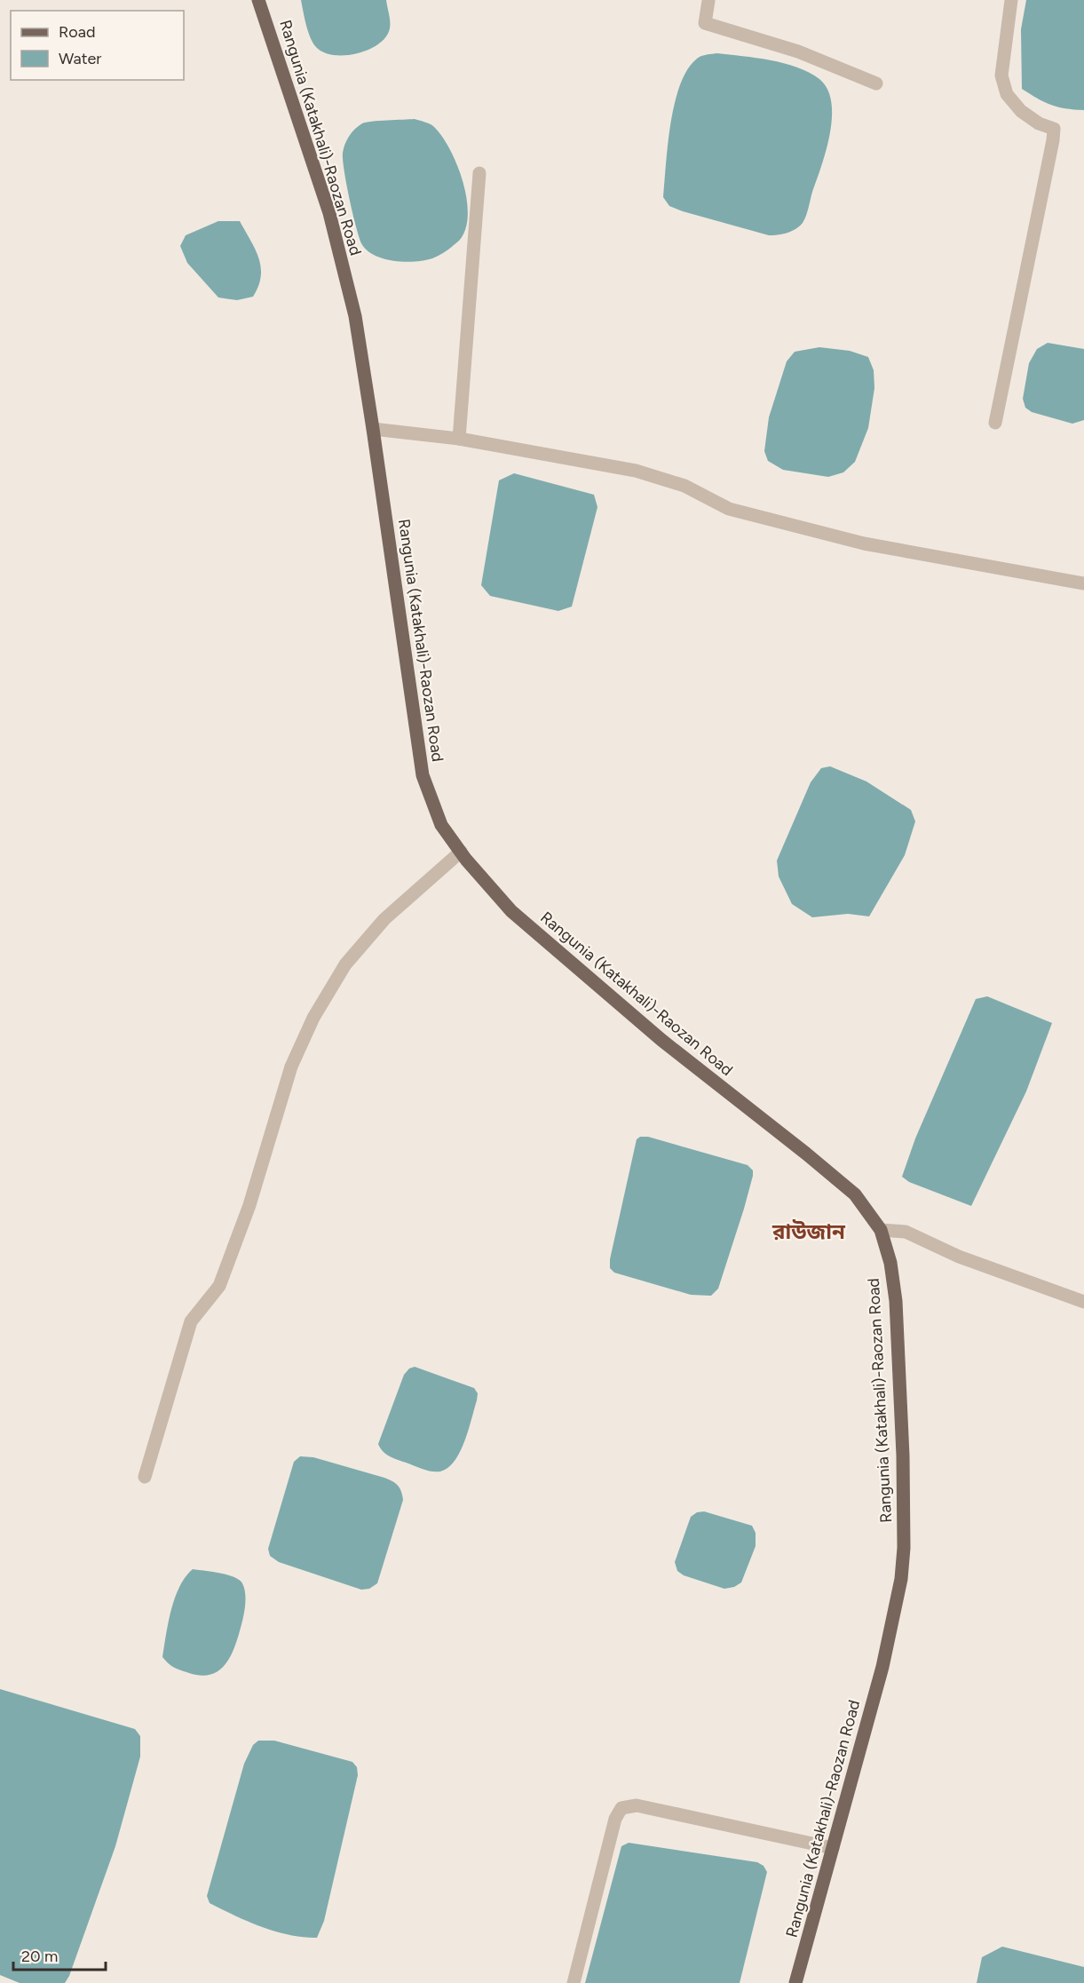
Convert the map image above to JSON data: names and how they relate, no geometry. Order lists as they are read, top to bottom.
{
  "streets": {
    "main road": ["Rangunia (Katakhali)-Raozan Road"]
  },
  "districts": ["রাউজান"],
  "legend": ["Road", "Water"],
  "scale_bar": "20 m"
}
